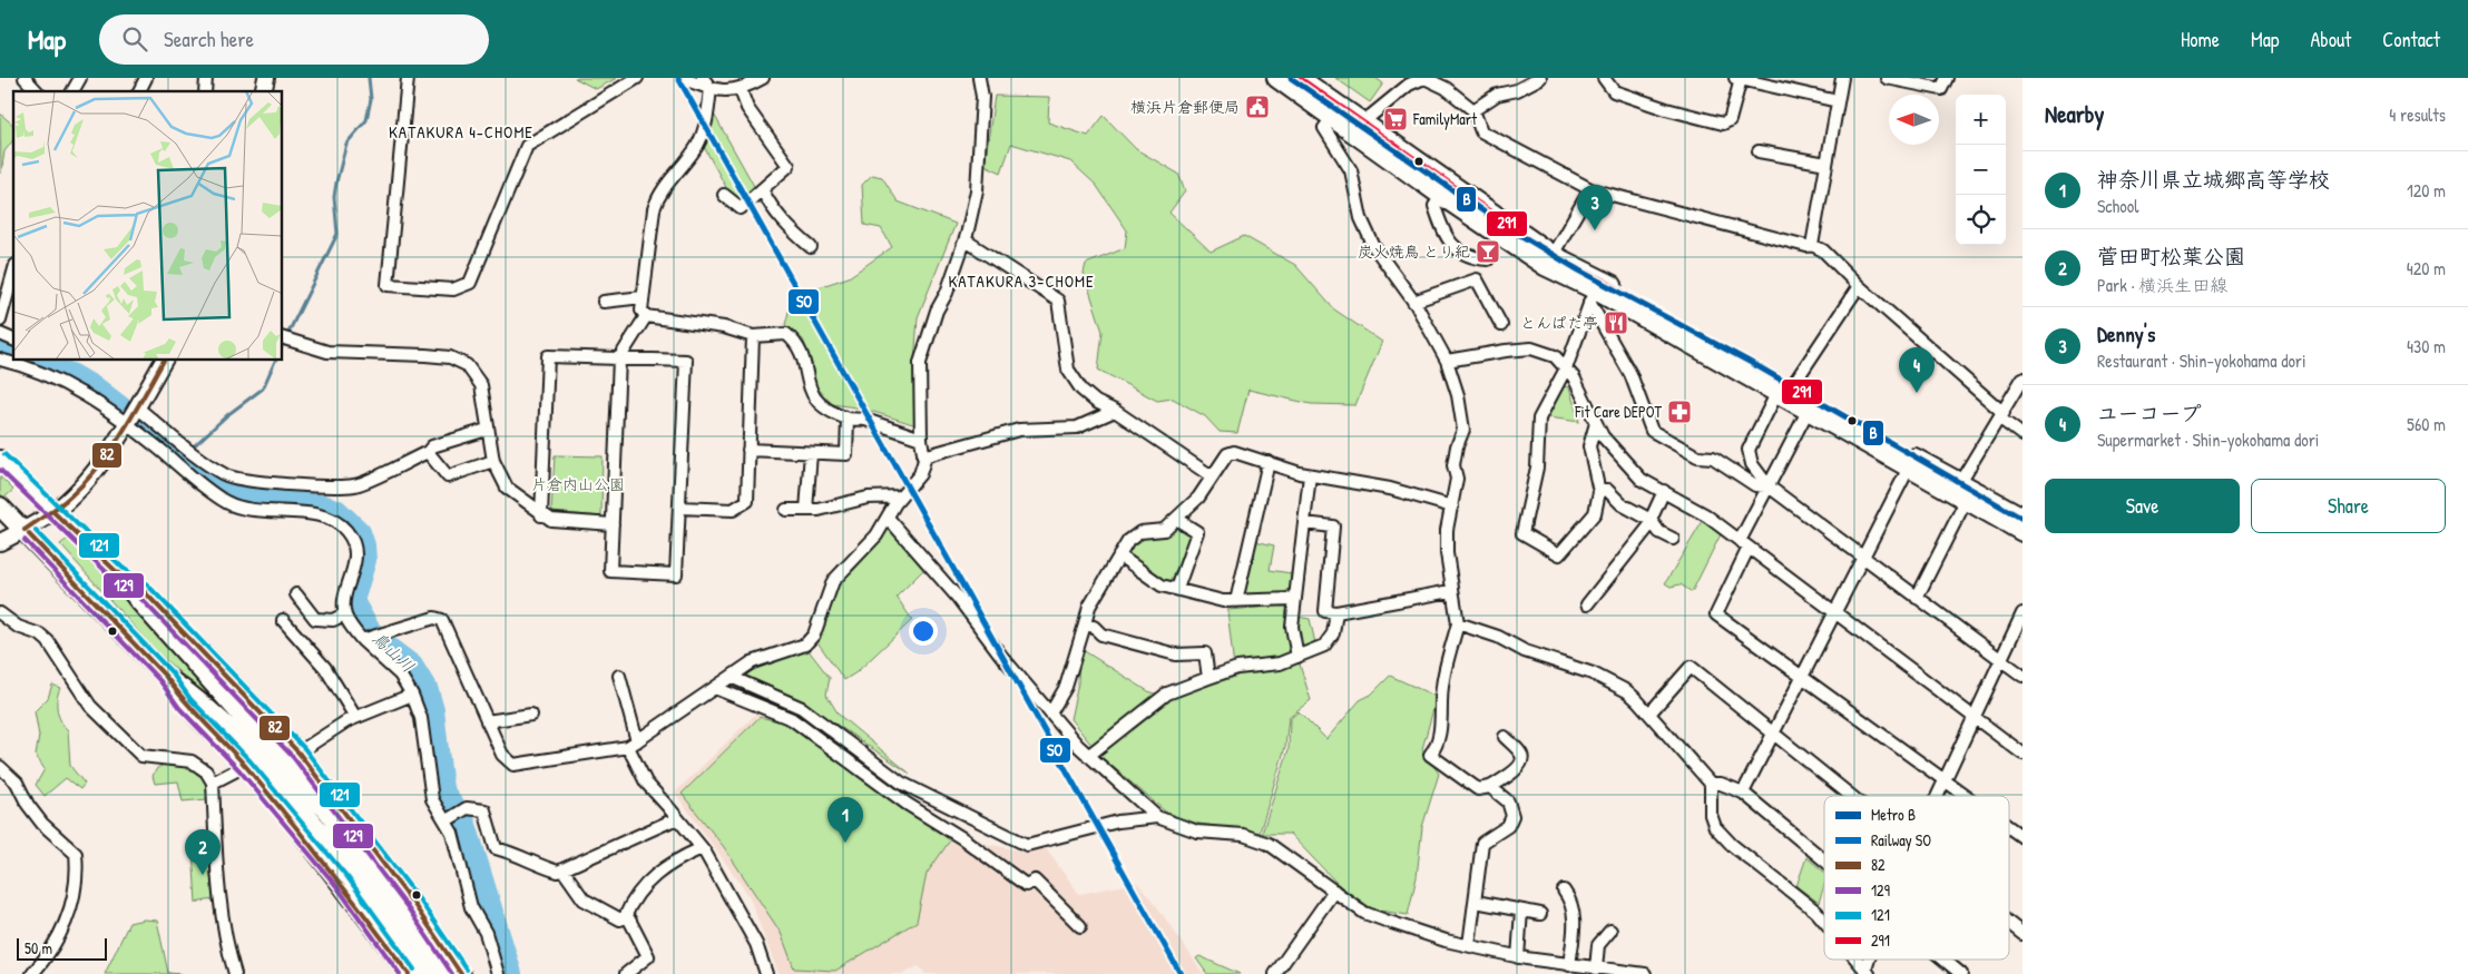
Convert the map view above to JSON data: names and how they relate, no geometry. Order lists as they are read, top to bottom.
{
  "districts": ["KATAKURA 4-CHOME", "KATAKURA 3-CHOME"],
  "water": ["鳥山川"],
  "parks": ["片倉内山公園"],
  "places": {
    "public building": ["横浜片倉郵便局"],
    "supermarket": ["FamilyMart"],
    "bar": ["炭火焼鳥 とり紀"],
    "restaurant": ["とんぱた亭"],
    "pharmacy": ["Fit Care DEPOT"]
  },
  "lines": [
    "metro line B",
    "rail line SO",
    "transit line 291",
    "transit line 82",
    "transit line 121",
    "transit line 129"
  ],
  "legend": [
    "Metro B",
    "Railway SO",
    "82",
    "129",
    "121",
    "291"
  ],
  "scale_bar": "50 m",
  "north": "left",
  "page": {
    "header": "Map",
    "search": "Search here",
    "nav": [
      "Home",
      "Map",
      "About",
      "Contact"
    ],
    "heading": ["Nearby", "4 results"],
    "map_buttons": ["+", "−"],
    "list": [
      {
        "mark": "1",
        "name": "神奈川県立城郷高等学校",
        "note": "School",
        "value": "120 m"
      },
      {
        "mark": "2",
        "name": "菅田町松葉公園",
        "note": "Park · 横浜生田線",
        "value": "420 m"
      },
      {
        "mark": "3",
        "name": "Denny's",
        "note": "Restaurant · Shin-yokohama dori",
        "value": "430 m"
      },
      {
        "mark": "4",
        "name": "ユーコープ",
        "note": "Supermarket · Shin-yokohama dori",
        "value": "560 m"
      }
    ],
    "pins": [
      "3",
      "4",
      "1",
      "2"
    ],
    "buttons": ["Save", "Share"],
    "scale": "50 m"
  }
}
